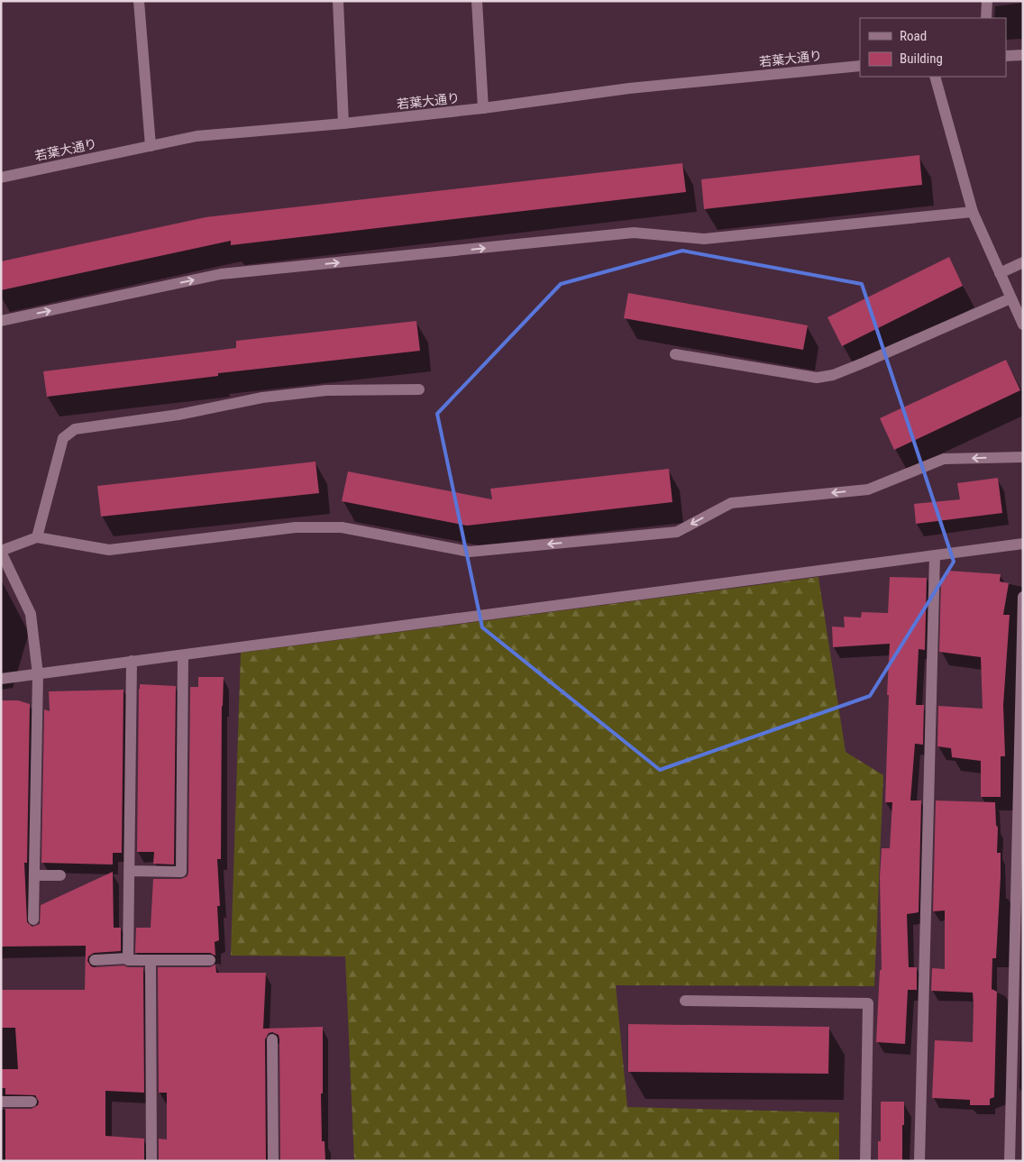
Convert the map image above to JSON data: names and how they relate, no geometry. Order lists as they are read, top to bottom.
{
  "streets": {
    "street": ["若葉大通り"]
  },
  "legend": ["Road", "Building"]
}
